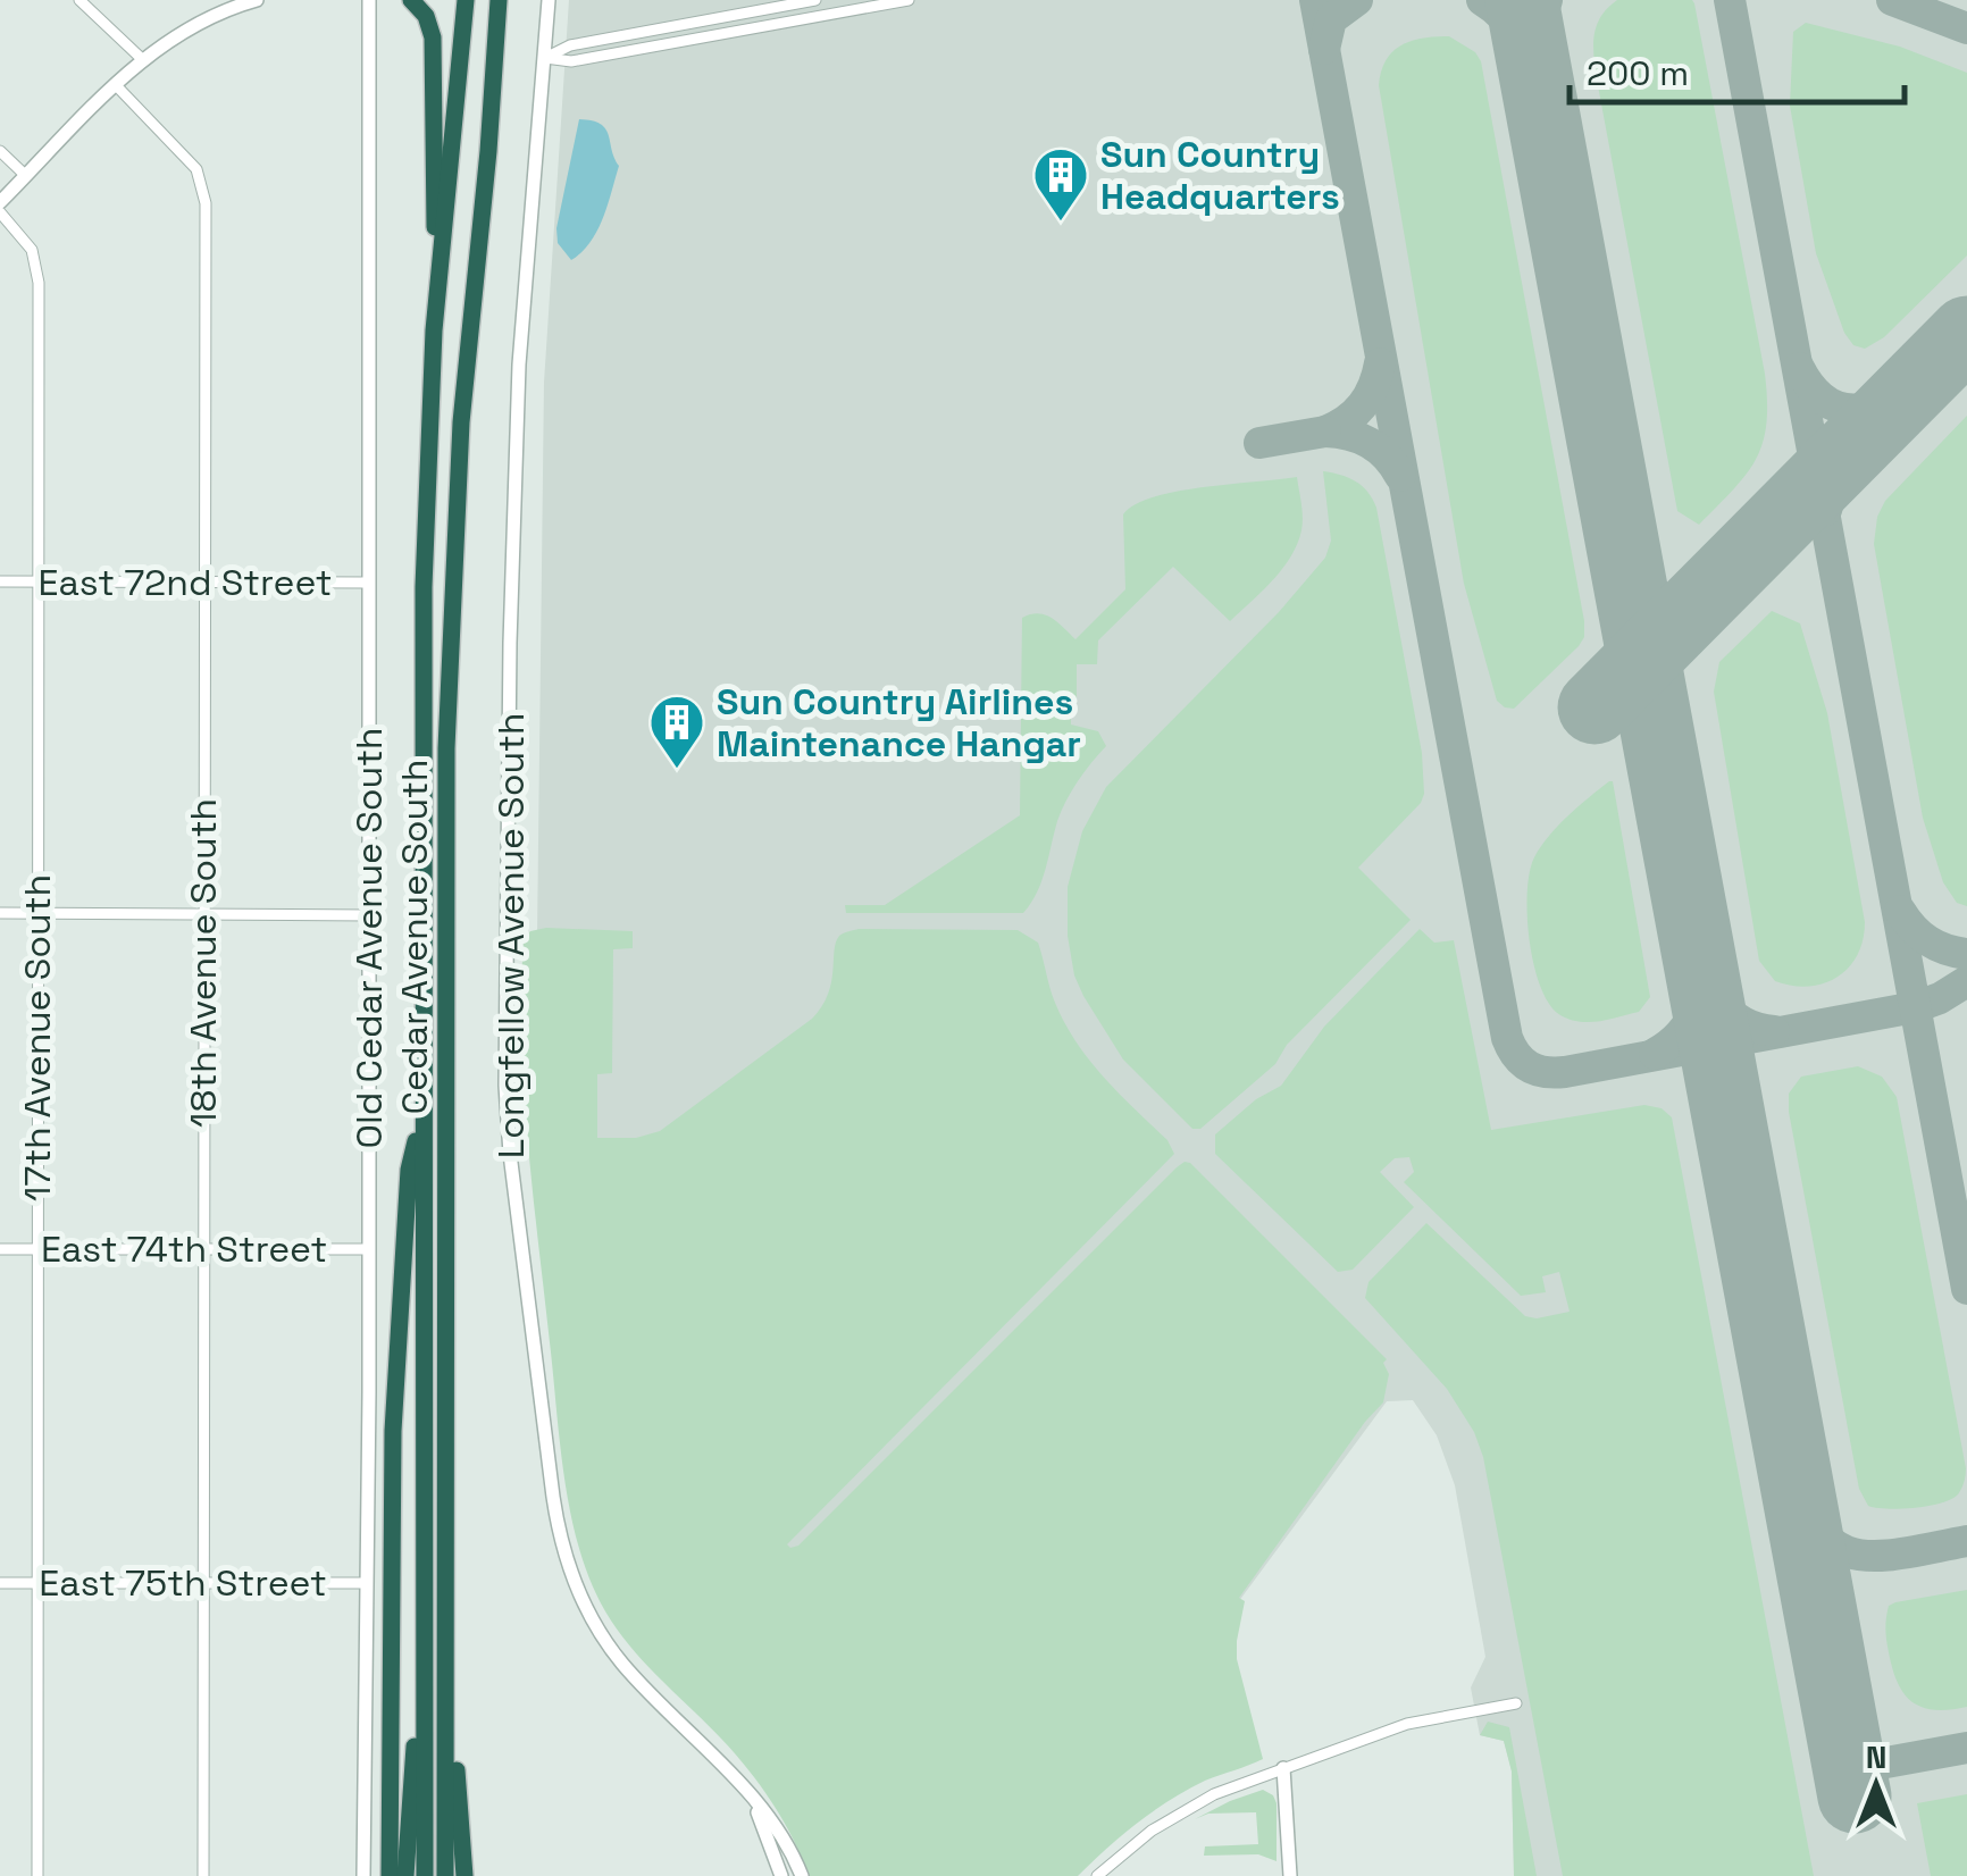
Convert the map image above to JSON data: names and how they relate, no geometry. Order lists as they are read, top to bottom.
{
  "streets": {
    "highway": ["Cedar Avenue South"],
    "street": [
      "East 72nd Street",
      "Longfellow Avenue South",
      "Old Cedar Avenue South",
      "18th Avenue South",
      "17th Avenue South",
      "East 74th Street",
      "East 75th Street"
    ]
  },
  "crossings": [
    ["East 72nd Street", "Old Cedar Avenue South"],
    ["East 72nd Street", "18th Avenue South"],
    ["East 72nd Street", "17th Avenue South"],
    ["Old Cedar Avenue South", "East 74th Street"],
    ["Old Cedar Avenue South", "East 75th Street"],
    ["18th Avenue South", "East 74th Street"],
    ["18th Avenue South", "East 75th Street"],
    ["17th Avenue South", "East 74th Street"],
    ["17th Avenue South", "East 75th Street"]
  ],
  "places": {
    "building": ["Sun Country Headquarters", "Sun Country Airlines Maintenance Hangar"]
  },
  "scale_bar": "200 m",
  "north": "top"
}
